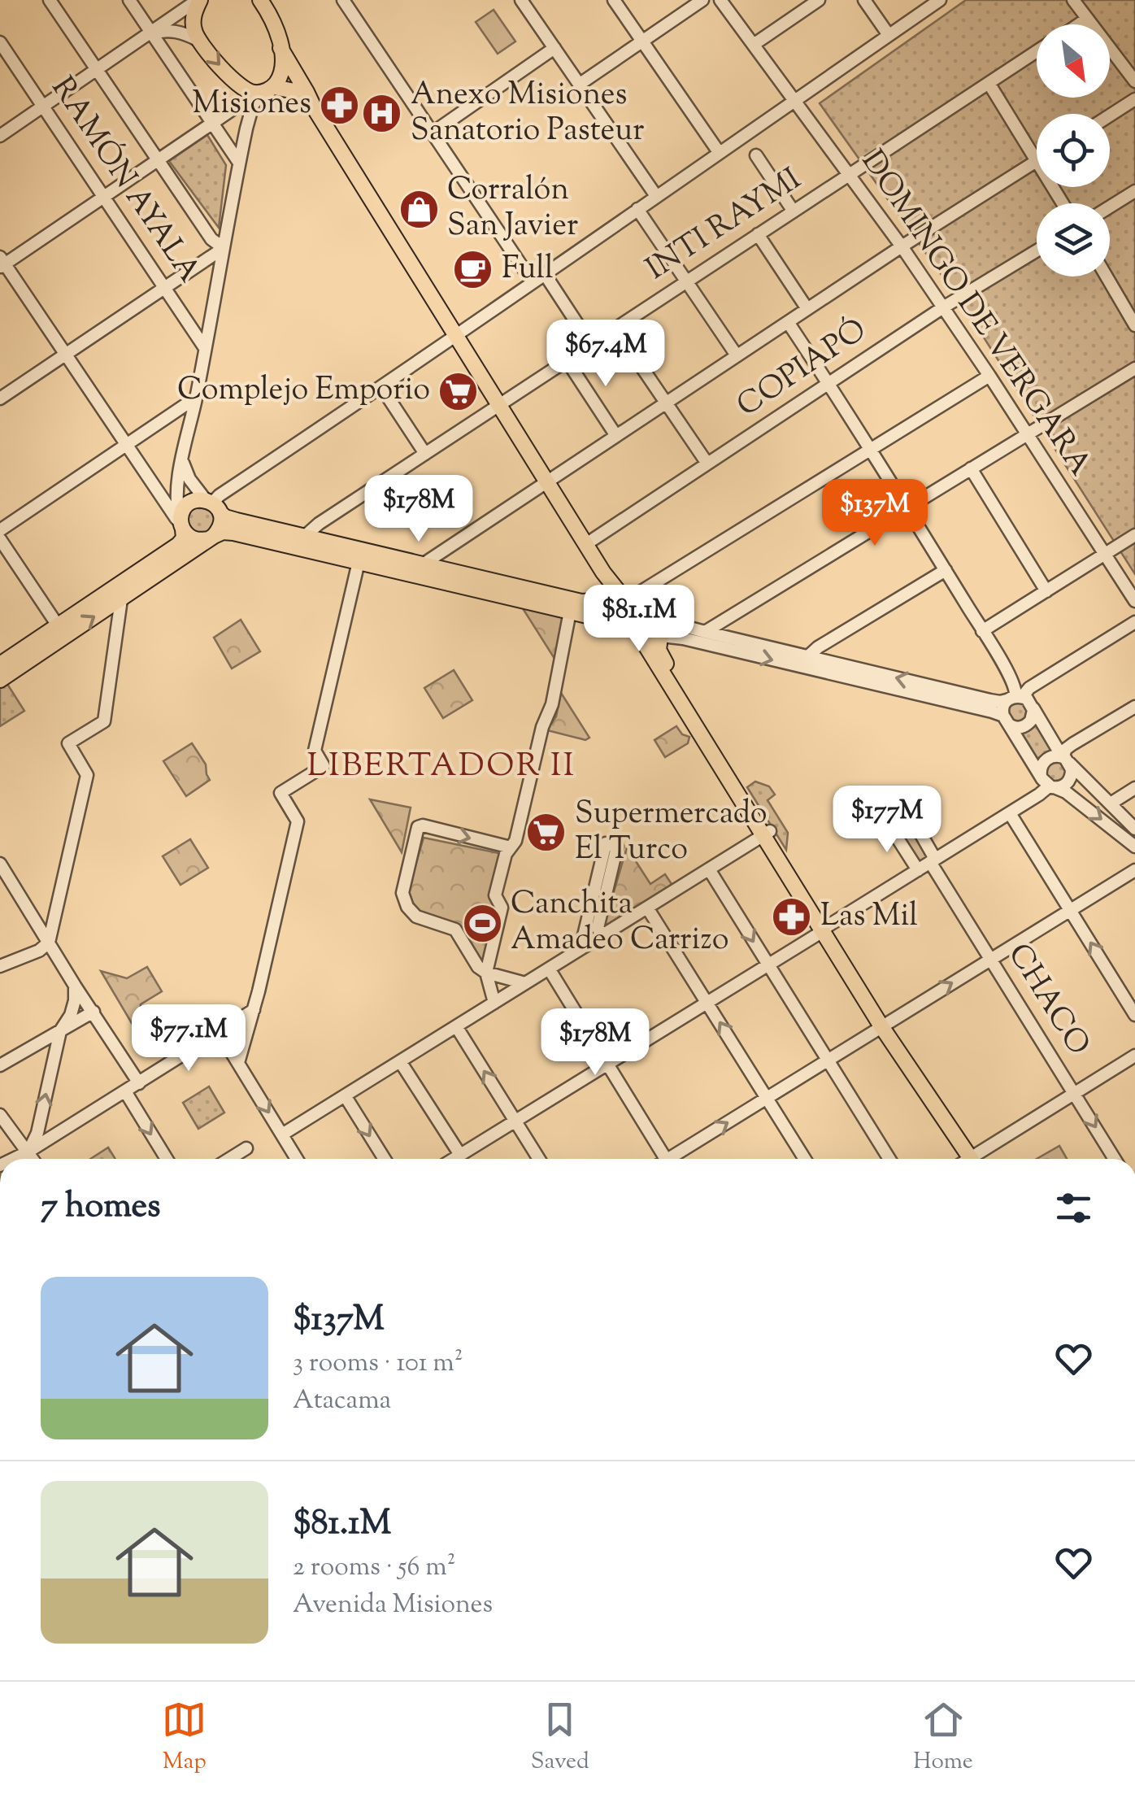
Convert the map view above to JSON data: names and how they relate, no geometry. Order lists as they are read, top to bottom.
{
  "streets": {
    "street": [
      "RAMÓN AYALA",
      "INTI RAYMI",
      "DOMINGO DE VERGARA",
      "COPIAPÓ",
      "CHACO"
    ]
  },
  "crossings": [
    ["INTI RAYMI", "DOMINGO DE VERGARA"],
    ["DOMINGO DE VERGARA", "COPIAPÓ"]
  ],
  "districts": ["LIBERTADOR II"],
  "places": {
    "pharmacy": ["Misiones", "Las Mil"],
    "hospital": ["Anexo Misiones Sanatorio Pasteur"],
    "shop": ["Corralón San Javier"],
    "cafe": ["Full"],
    "supermarket": ["Complejo Emporio", "Supermercado El Turco"],
    "sports": ["Canchita Amadeo Carrizo"]
  },
  "north": "bottom right",
  "page": {
    "price": [
      "$67.4M",
      "$178M",
      "$137M",
      "$81.1M",
      "$177M",
      "$77.1M",
      "$178M"
    ],
    "heading": "7 homes",
    "list": [
      {
        "name": "$137M",
        "note": "3 rooms · 101 m² · Atacama"
      },
      {
        "name": "$81.1M",
        "note": "2 rooms · 56 m² · Avenida Misiones"
      }
    ],
    "tabs": ["Map", "Saved", "Home"]
  }
}
